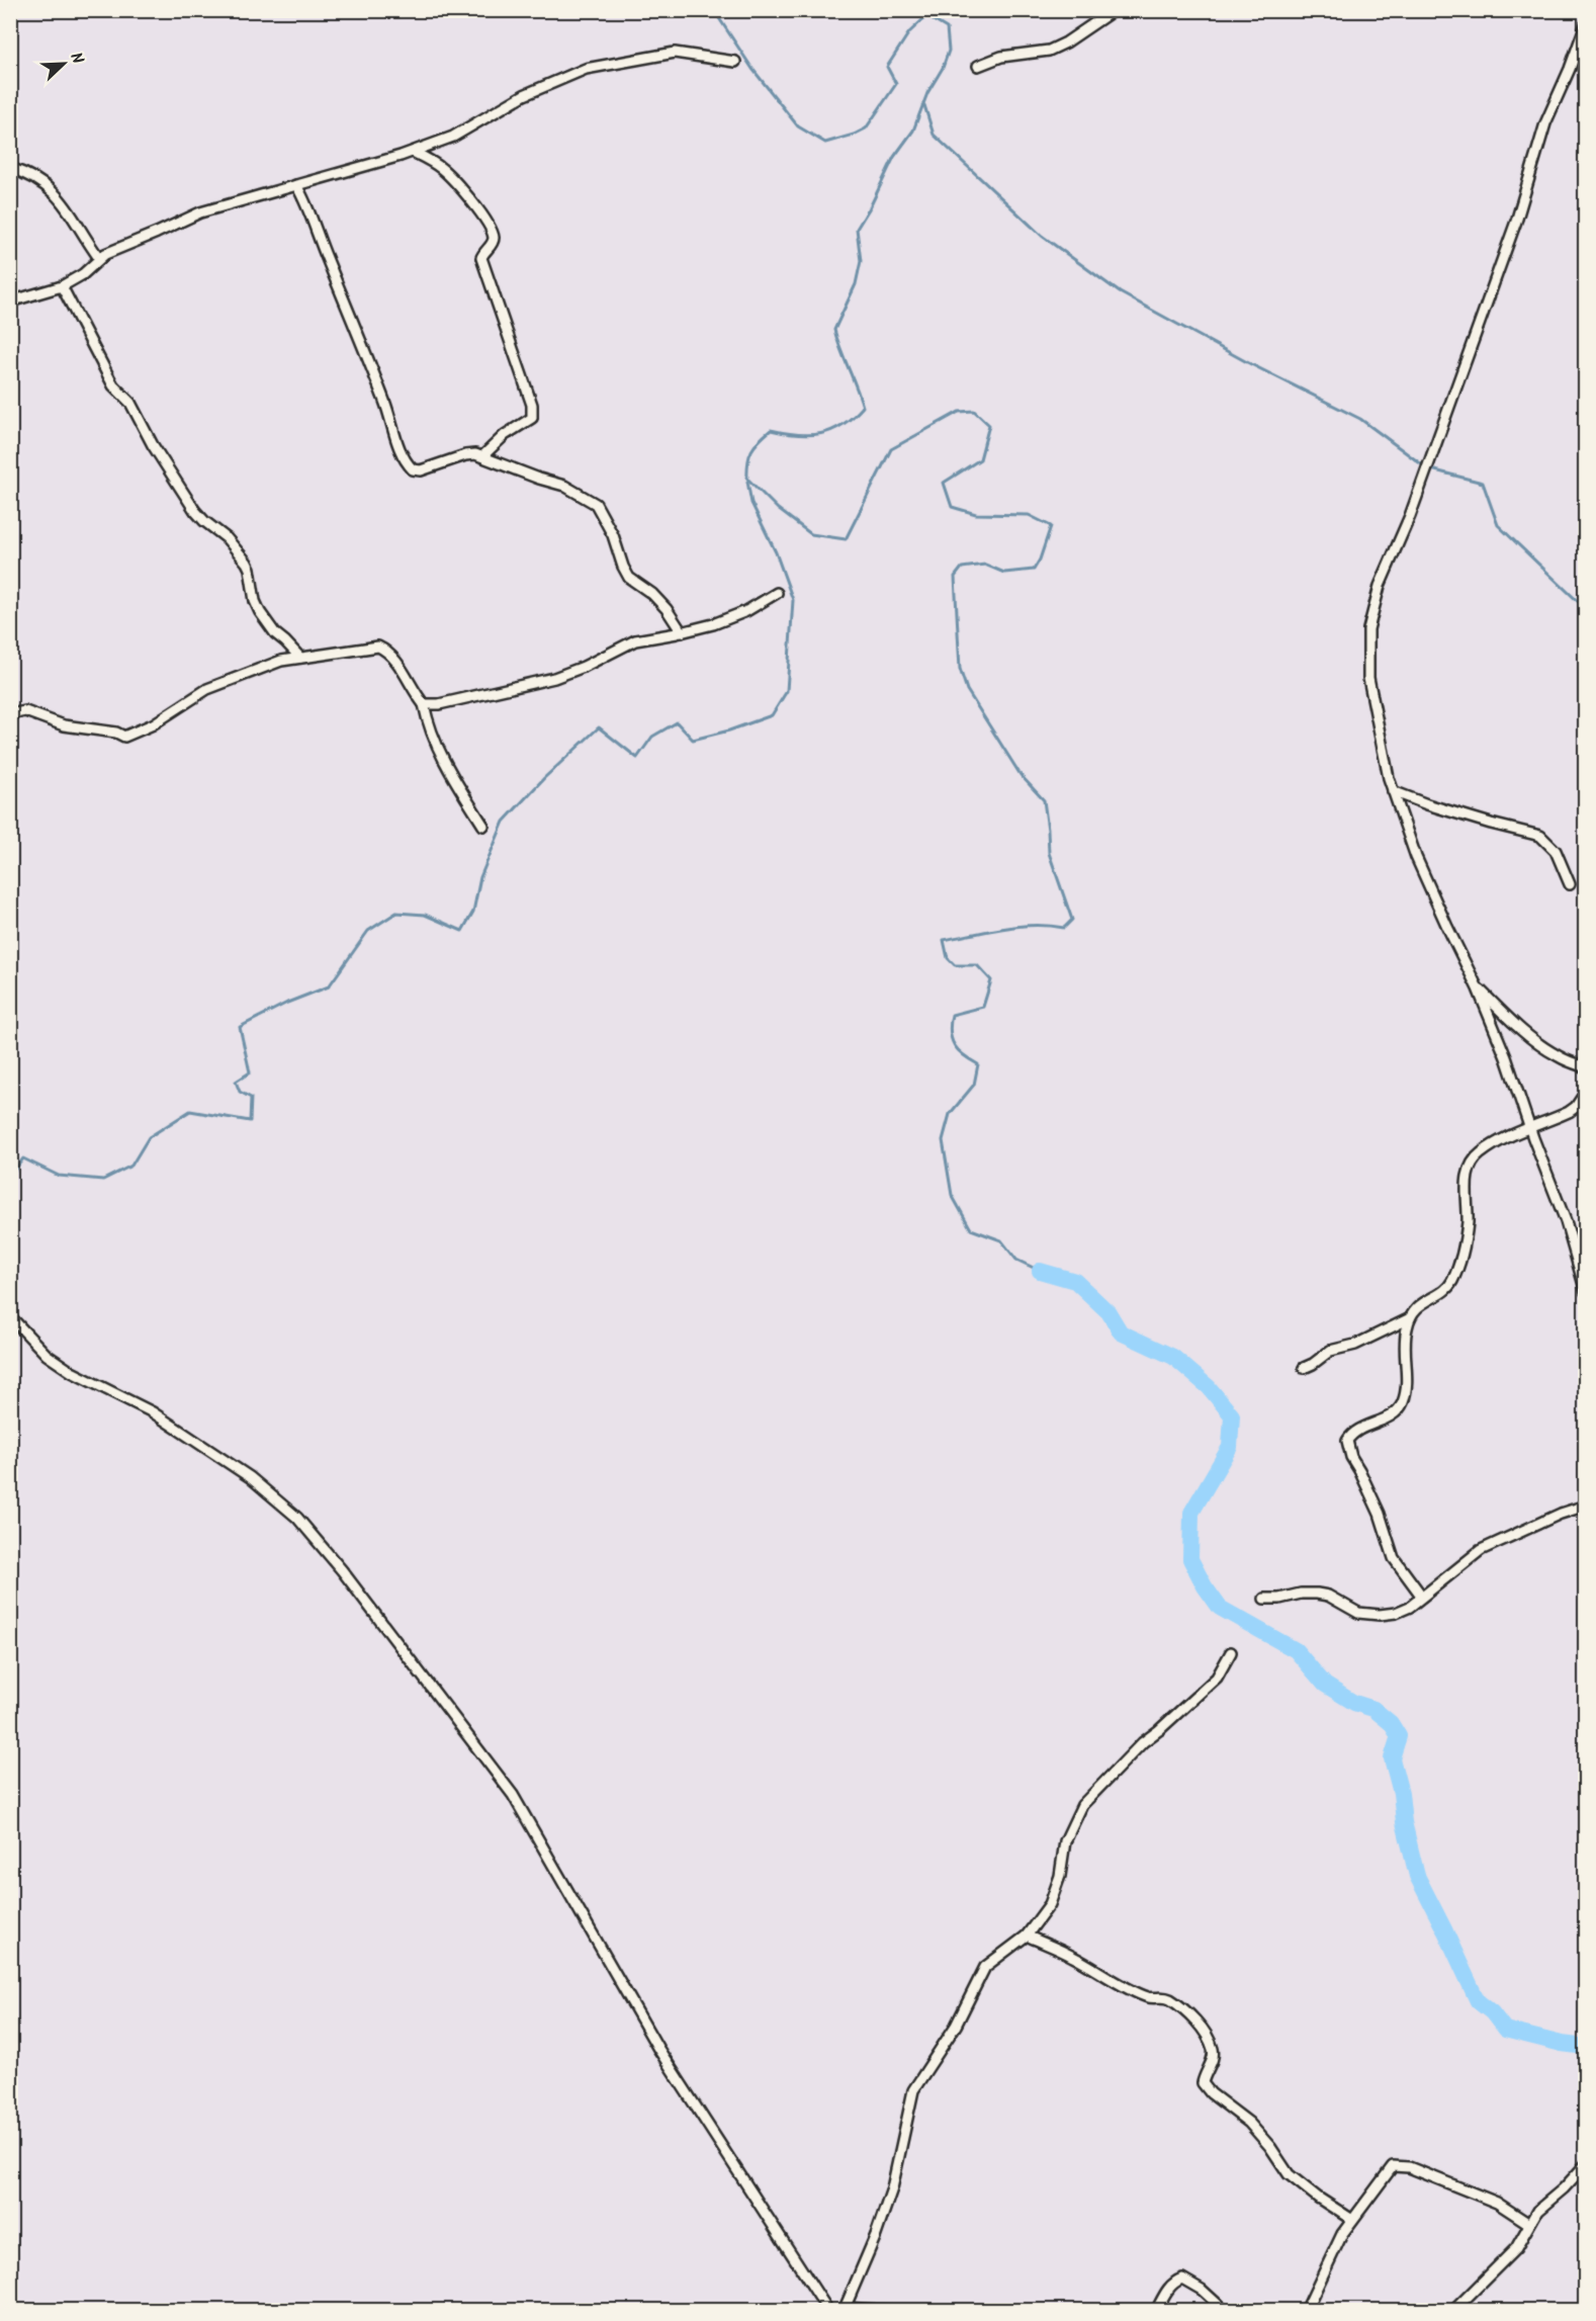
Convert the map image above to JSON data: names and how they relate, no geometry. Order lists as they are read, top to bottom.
{
  "north": "top right"
}
